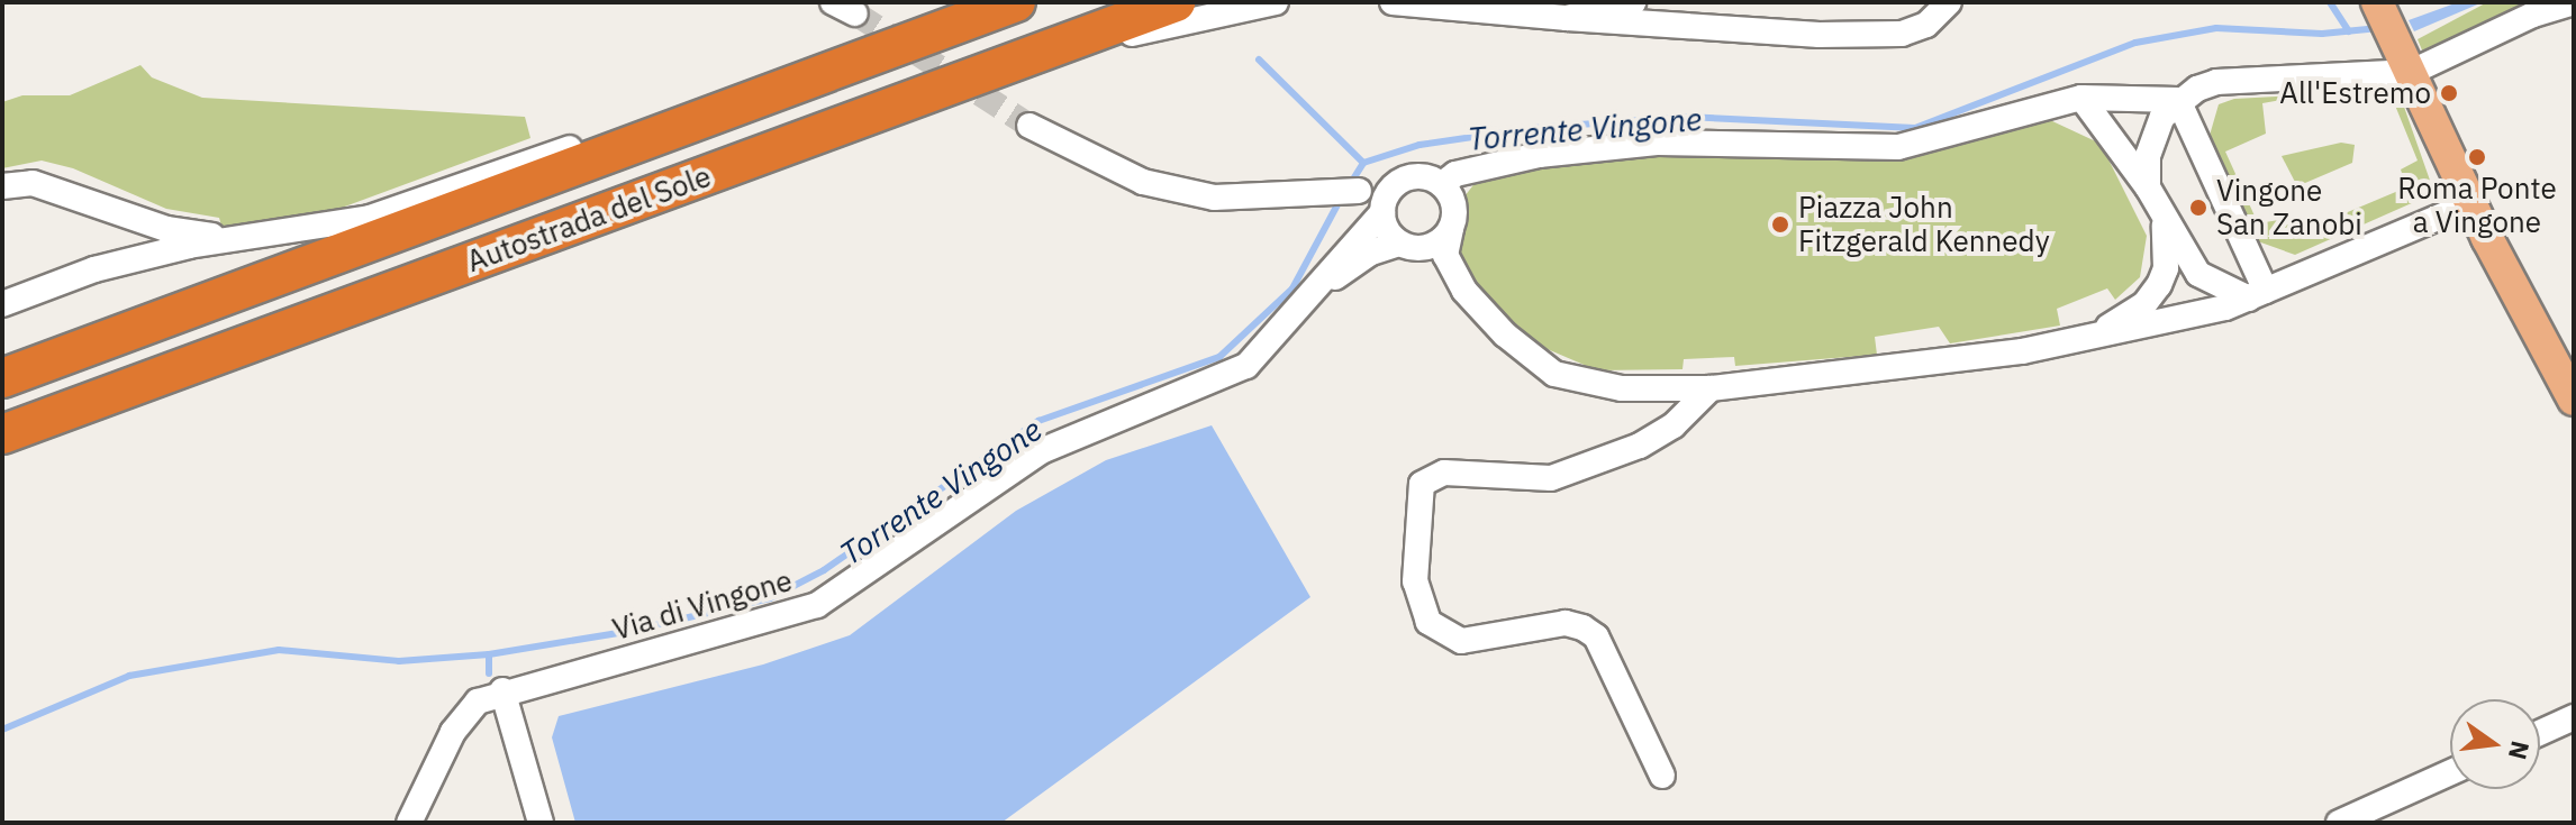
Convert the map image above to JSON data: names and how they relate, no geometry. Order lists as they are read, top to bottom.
{
  "streets": {
    "highway": ["Autostrada del Sole"],
    "street": ["Via di Vingone"]
  },
  "water": ["Torrente Vingone"],
  "places": [
    "All'Estremo",
    "Roma Ponte a Vingone",
    "Vingone San Zanobi",
    "Piazza John Fitzgerald Kennedy"
  ],
  "north": "right"
}
